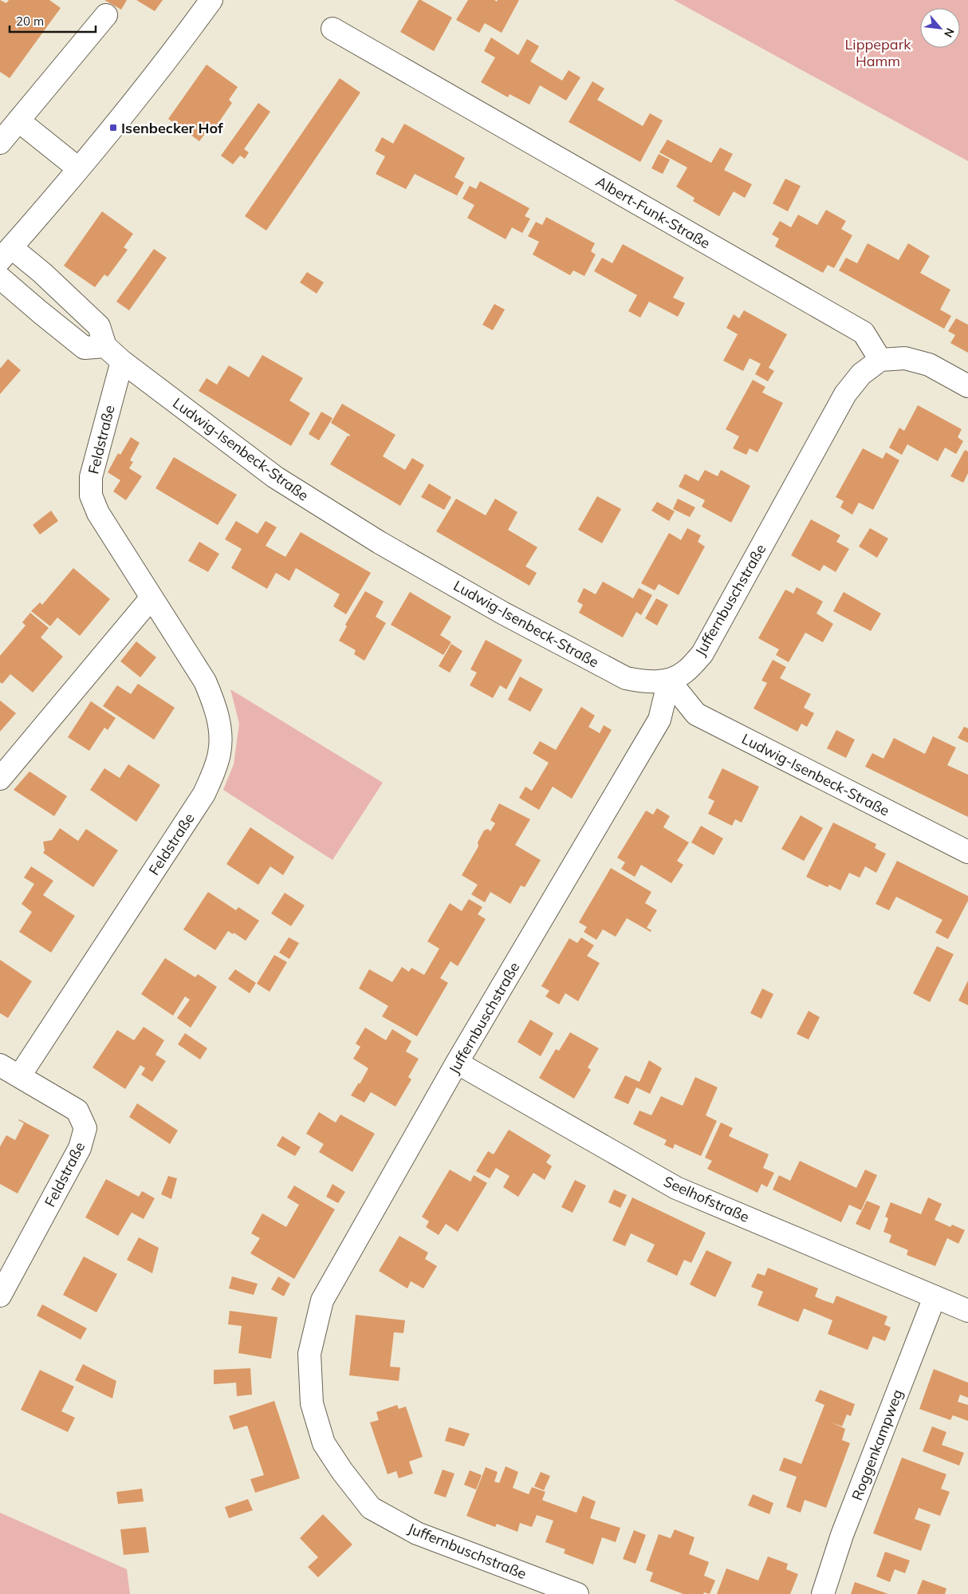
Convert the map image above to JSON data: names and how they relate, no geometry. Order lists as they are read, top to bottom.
{
  "streets": {
    "street": [
      "Albert-Funk-Straße",
      "Feldstraße",
      "Ludwig-Isenbeck-Straße",
      "Juffernbuschstraße",
      "Seelhofstraße",
      "Roggenkampweg"
    ]
  },
  "crossings": [
    ["Albert-Funk-Straße", "Juffernbuschstraße"],
    ["Feldstraße", "Ludwig-Isenbeck-Straße"],
    ["Ludwig-Isenbeck-Straße", "Juffernbuschstraße"],
    ["Juffernbuschstraße", "Seelhofstraße"],
    ["Seelhofstraße", "Roggenkampweg"]
  ],
  "parks": ["Lippepark Hamm"],
  "places": {
    "transit": ["Isenbecker Hof"]
  },
  "scale_bar": "20 m",
  "north": "bottom right"
}
